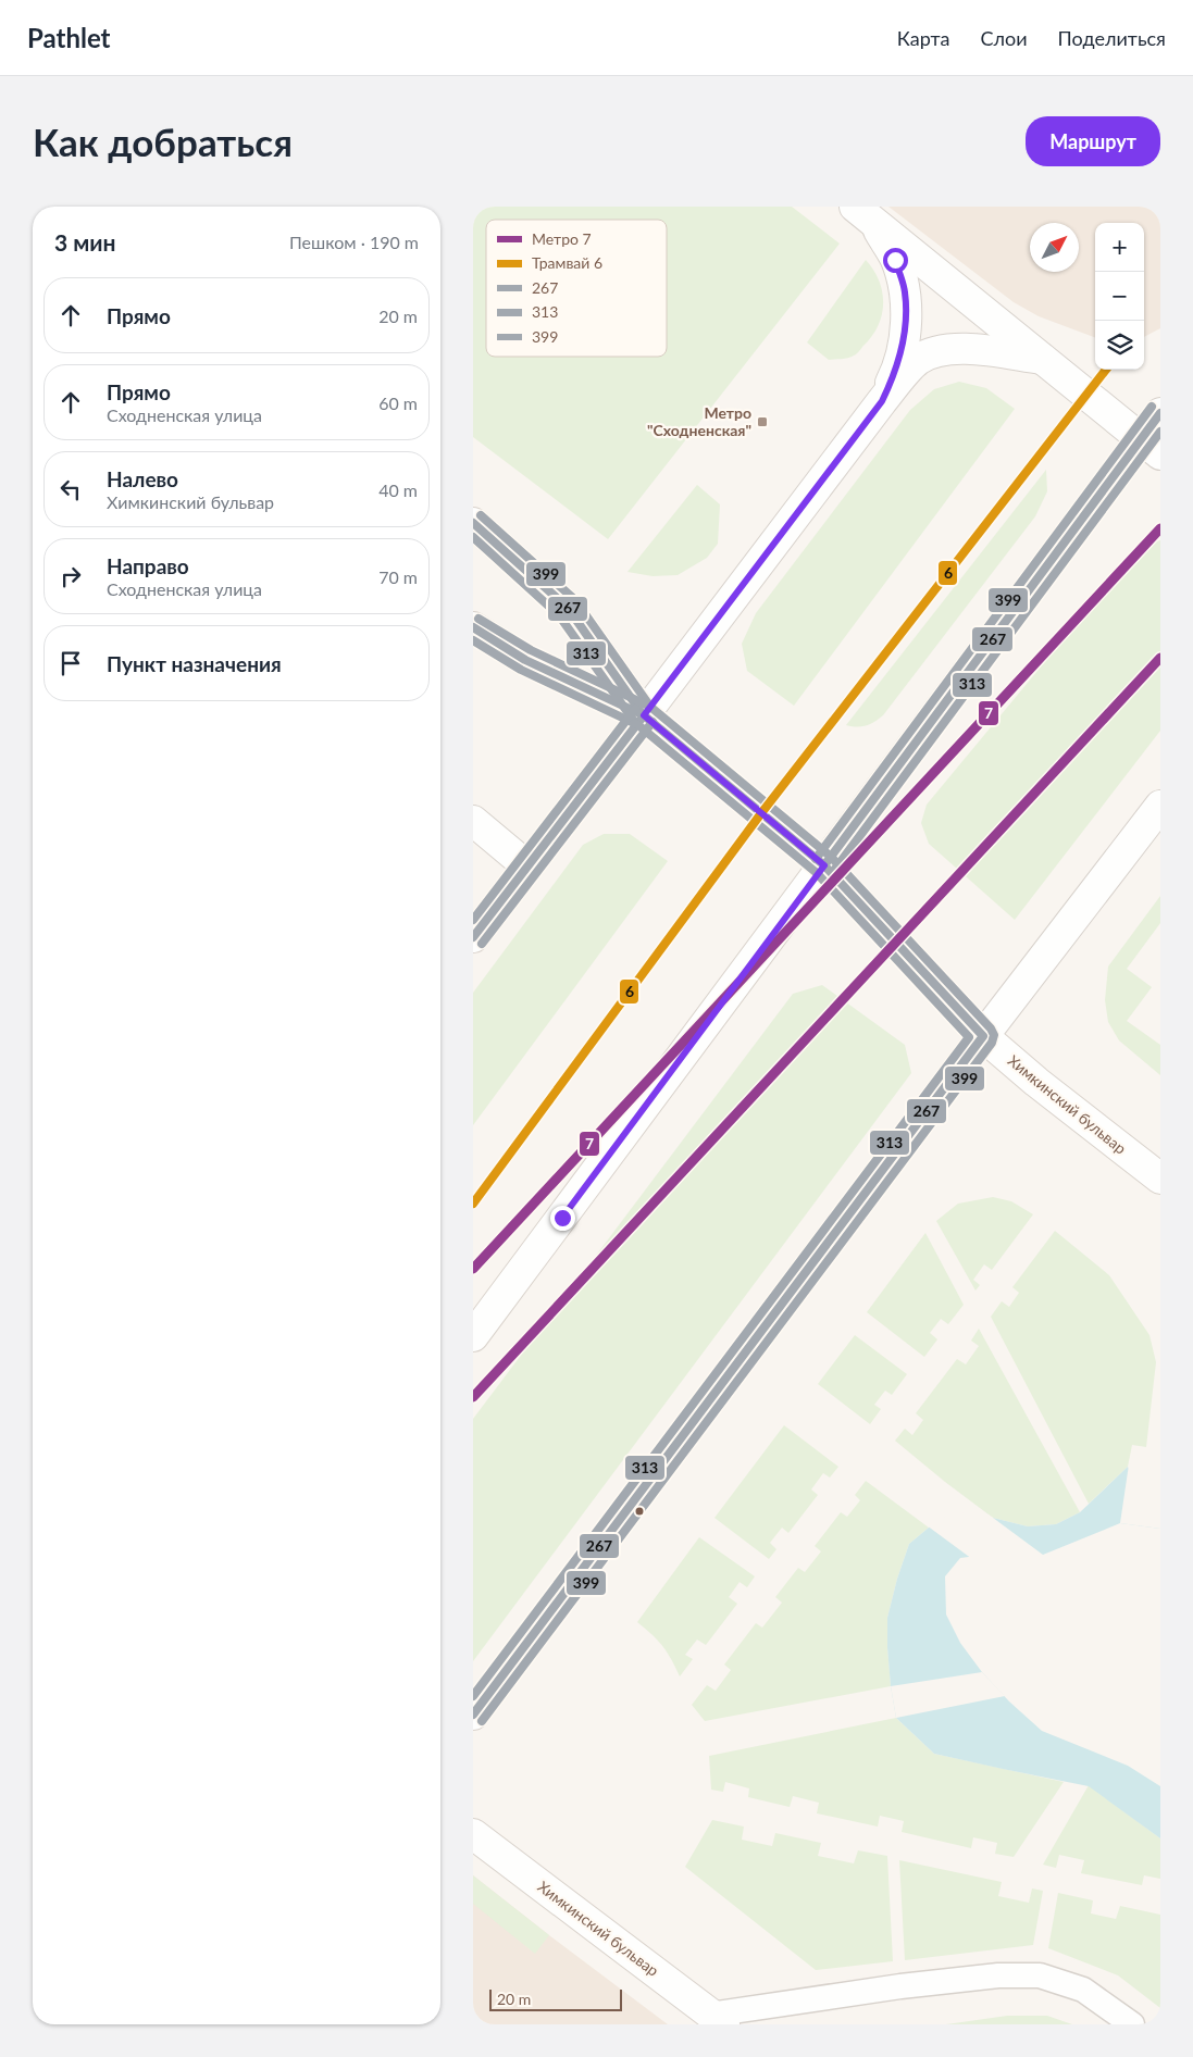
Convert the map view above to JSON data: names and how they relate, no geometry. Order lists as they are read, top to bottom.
{
  "streets": {
    "main road": ["Химкинский бульвар"]
  },
  "places": {
    "transit": ["Метро \"Сходненская\""]
  },
  "lines": [
    "tram line 6",
    "transit line 399",
    "transit line 267",
    "transit line 313",
    "metro line 7"
  ],
  "legend": [
    "Метро 7",
    "Трамвай 6",
    "267",
    "313",
    "399"
  ],
  "scale_bar": "20 m",
  "north": "top right",
  "page": {
    "header": "Pathlet",
    "nav": ["Карта", "Слои", "Поделиться"],
    "buttons": "Маршрут",
    "title": "Как добраться",
    "heading": ["3 мин", "Пешком · 190 m"],
    "map_buttons": ["+", "−"],
    "list": [
      ["Прямо", "20 m"],
      ["Прямо", "Сходненская улица", "60 m"],
      ["Налево", "Химкинский бульвар", "40 m"],
      ["Направо", "Сходненская улица", "70 m"],
      "Пункт назначения"
    ],
    "scale": "20 m"
  }
}
